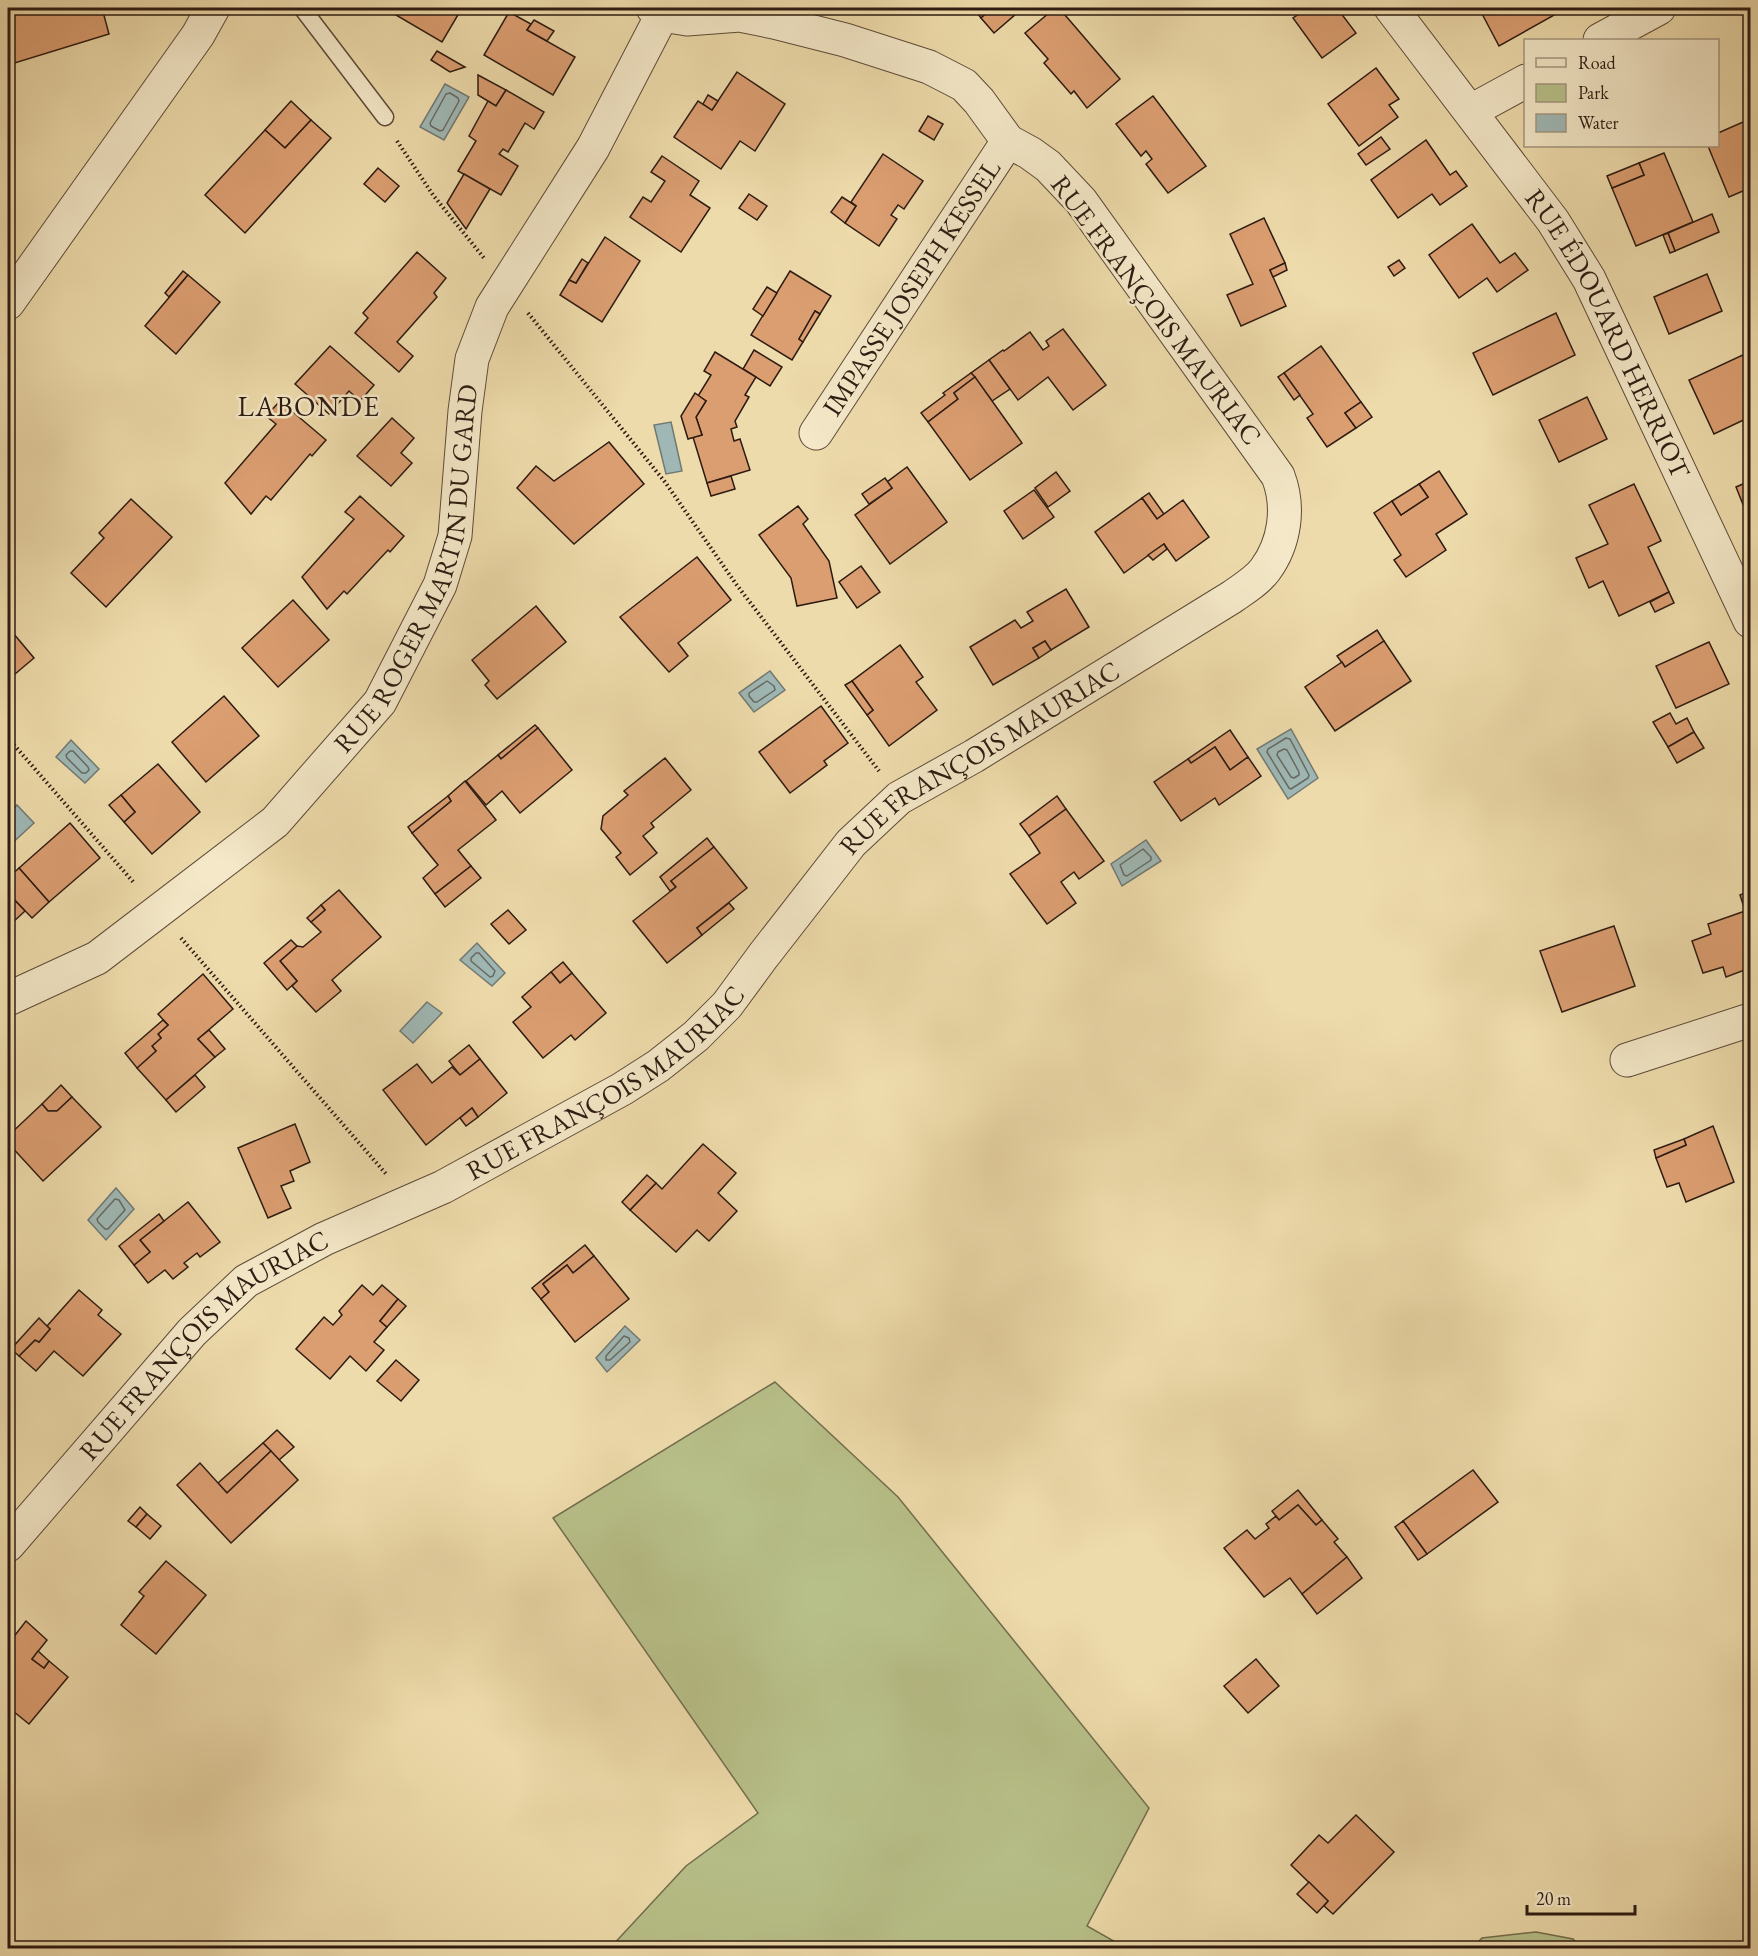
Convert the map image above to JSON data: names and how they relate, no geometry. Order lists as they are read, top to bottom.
{
  "streets": {
    "street": [
      "IMPASSE JOSEPH KESSEL",
      "RUE FRANÇOIS MAURIAC",
      "RUE ÉDOUARD HERRIOT",
      "RUE ROGER MARTIN DU GARD"
    ]
  },
  "crossings": [
    ["IMPASSE JOSEPH KESSEL", "RUE FRANÇOIS MAURIAC"],
    ["RUE FRANÇOIS MAURIAC", "RUE ROGER MARTIN DU GARD"]
  ],
  "districts": ["LABONDE"],
  "legend": ["Road", "Park", "Water"],
  "scale_bar": "20 m"
}
